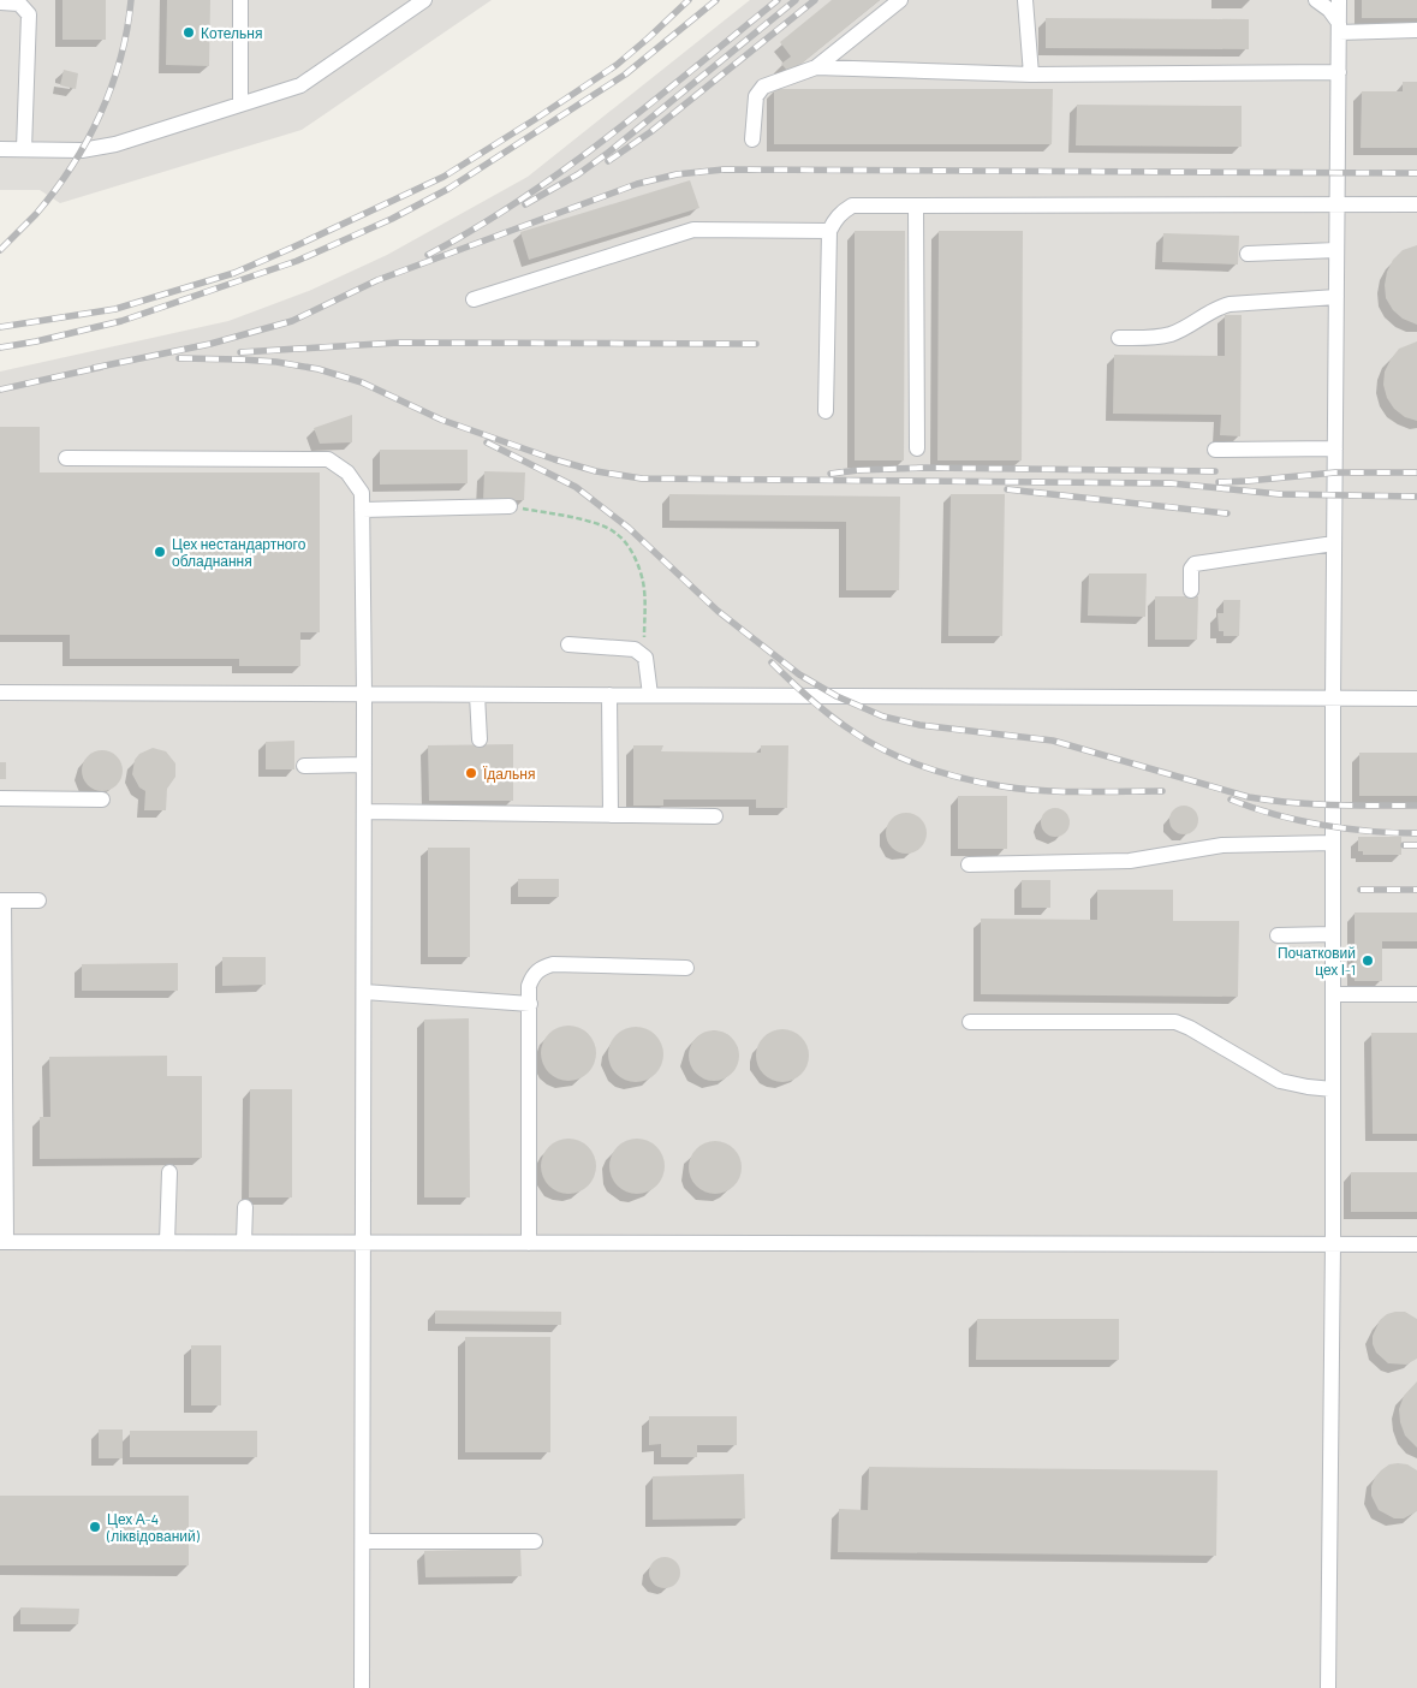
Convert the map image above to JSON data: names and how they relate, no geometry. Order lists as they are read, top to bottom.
{
  "places": [
    "Котельня",
    "Цех нестандартного обладнання",
    "Їдальня",
    "Початковий цех І-1",
    "Цех А-4 (ліквідований)"
  ]
}
